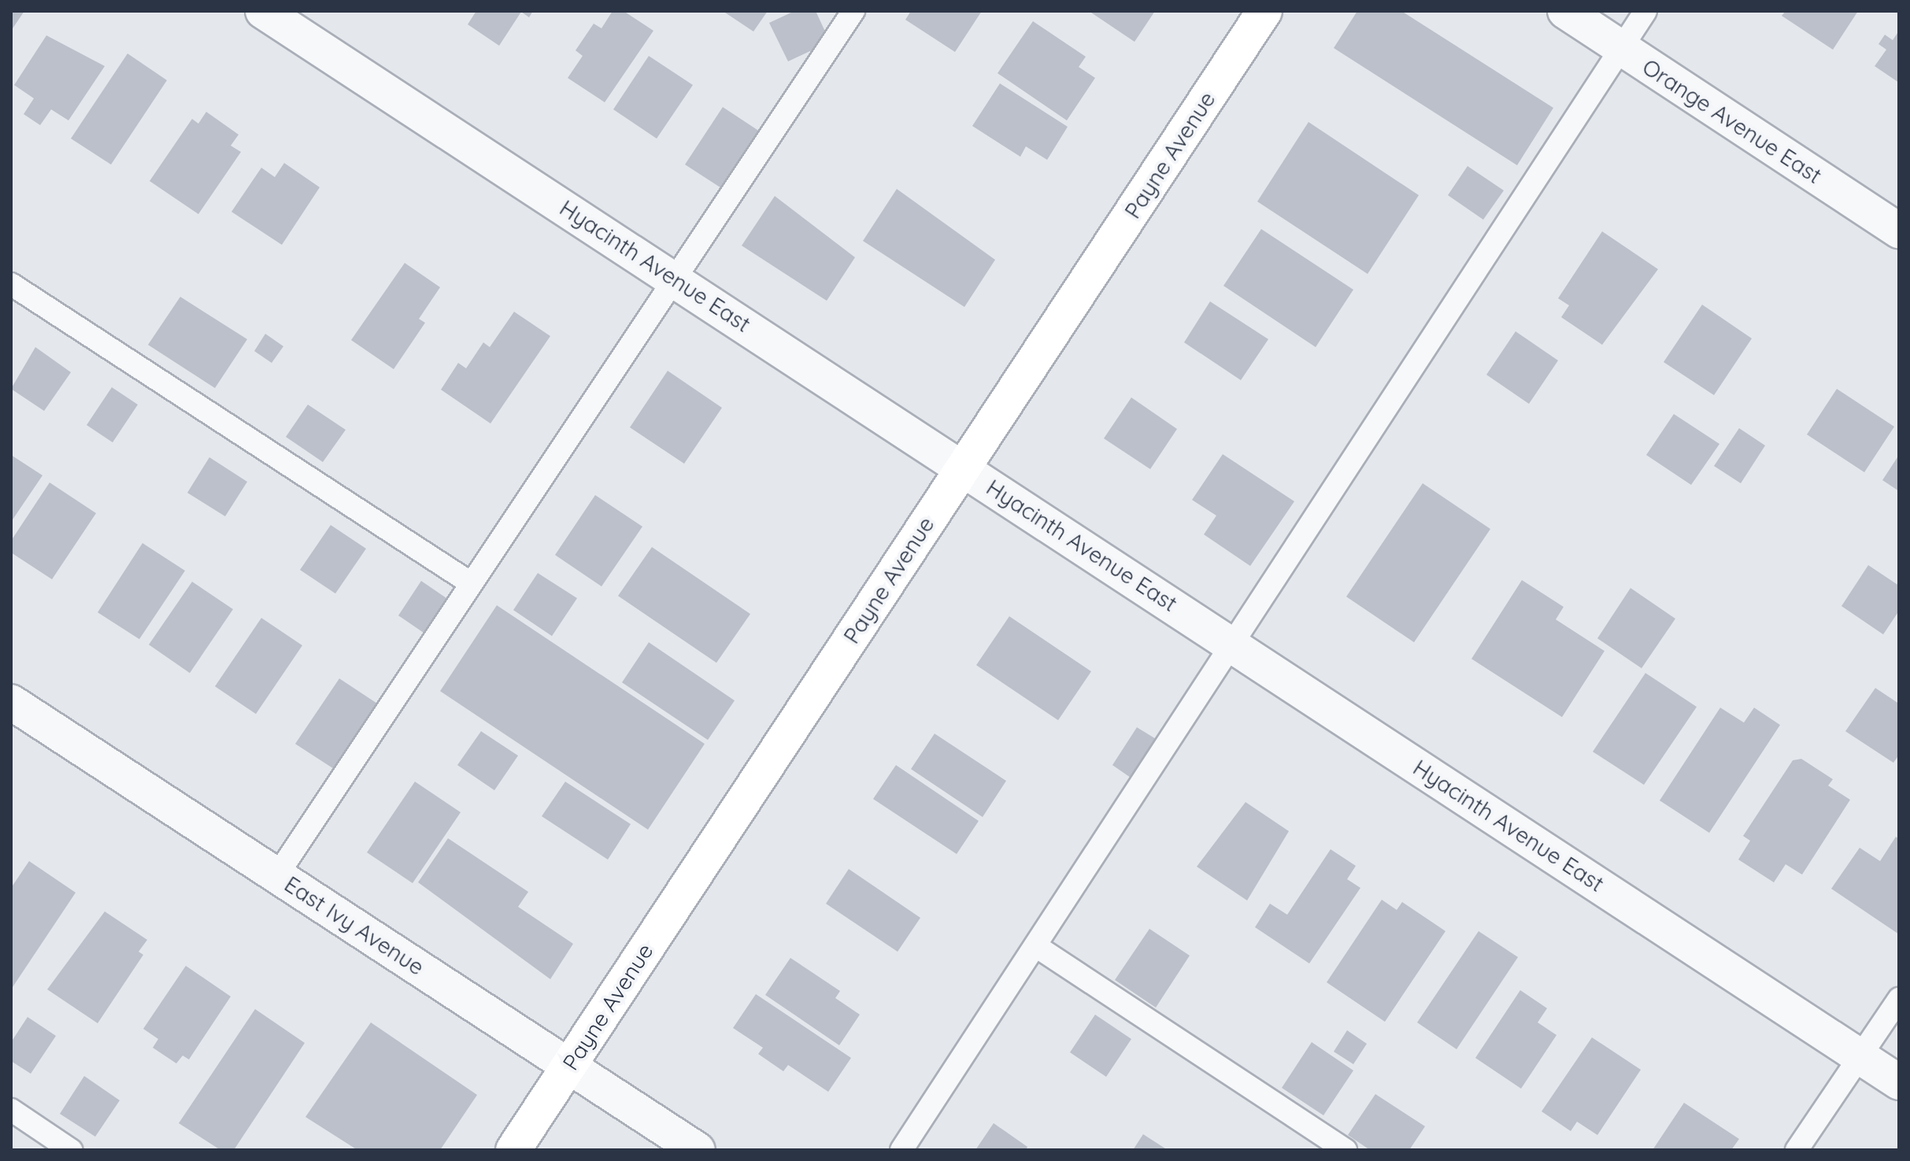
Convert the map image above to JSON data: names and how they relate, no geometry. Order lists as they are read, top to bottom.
{
  "streets": {
    "street": [
      "Orange Avenue East",
      "Payne Avenue",
      "Hyacinth Avenue East",
      "East Ivy Avenue"
    ]
  },
  "crossings": [
    ["Payne Avenue", "Hyacinth Avenue East"],
    ["Payne Avenue", "East Ivy Avenue"]
  ]
}
